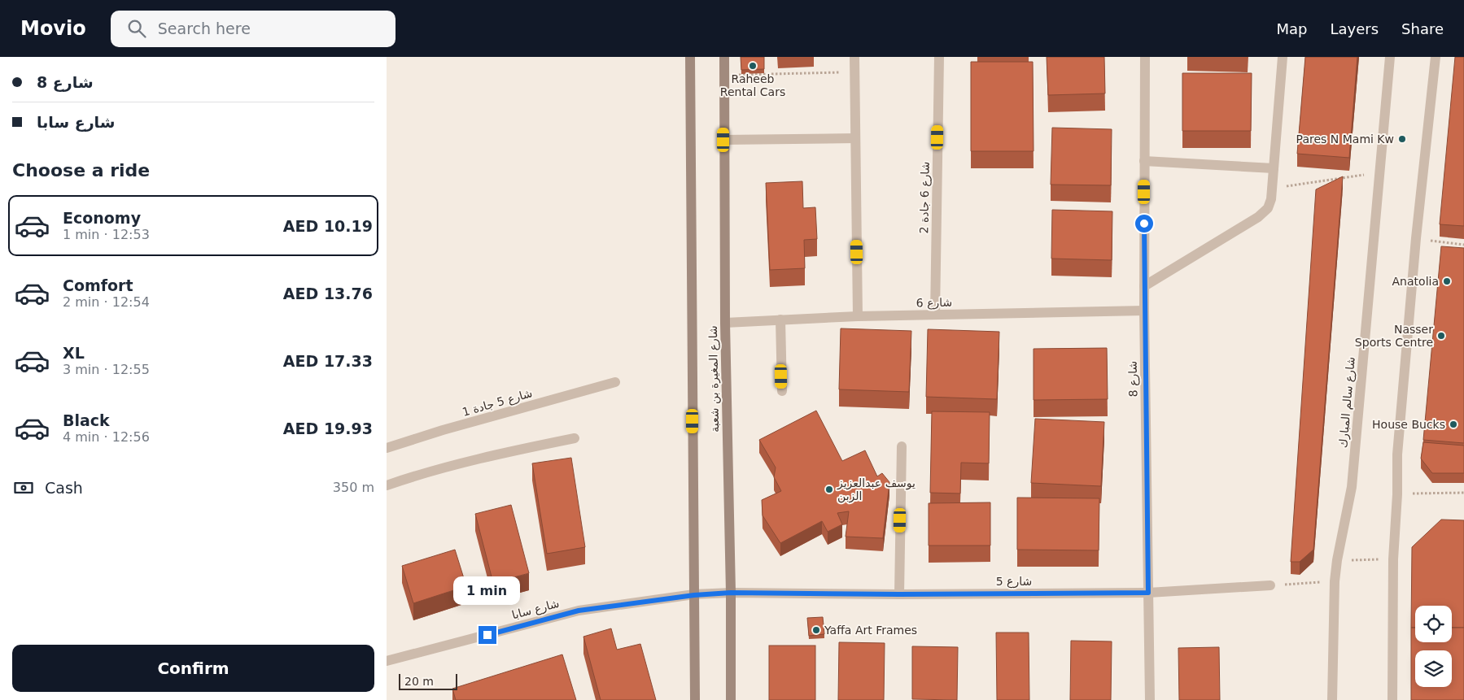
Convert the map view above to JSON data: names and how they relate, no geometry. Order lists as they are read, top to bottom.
{
  "streets": {
    "main road": ["شارع المغيرة بن شعبة"],
    "street": [
      "شارع 6 جادة 2",
      "شارع 6",
      "شارع 8",
      "شارع 5 جادة 1",
      "شارع سالم المبارك",
      "شارع 5",
      "شارع سابا"
    ]
  },
  "crossings": [
    ["شارع 6 جادة 2", "شارع 6"],
    ["شارع 6", "شارع المغيرة بن شعبة"],
    ["شارع 6", "شارع 8"],
    ["شارع المغيرة بن شعبة", "شارع 5"],
    ["شارع المغيرة بن شعبة", "شارع سابا"],
    ["شارع 8", "شارع 5"],
    ["شارع 5", "شارع سابا"]
  ],
  "places": [
    "Raheeb Rental Cars",
    "Pares N Mami Kw",
    "Anatolia",
    "Nasser Sports Centre",
    "House Bucks",
    "يوسف عبدالعزيز الزبن",
    "Yaffa Art Frames"
  ],
  "scale_bar": "20 m",
  "page": {
    "header": "Movio",
    "search": "Search here",
    "nav": ["Map", "Layers", "Share"],
    "banner": ["شارع 8", "شارع سابا"],
    "heading": "Choose a ride",
    "list": [
      {
        "name": "Economy",
        "note": "1 min · 12:53",
        "value": "AED 10.19"
      },
      {
        "name": "Comfort",
        "note": "2 min · 12:54",
        "value": "AED 13.76"
      },
      {
        "name": "XL",
        "note": "3 min · 12:55",
        "value": "AED 17.33"
      },
      {
        "name": "Black",
        "note": "4 min · 12:56",
        "value": "AED 19.93"
      }
    ],
    "pay": ["Cash", "350 m"],
    "bubble": "1 min",
    "buttons": "Confirm",
    "scale": "20 m"
  }
}
